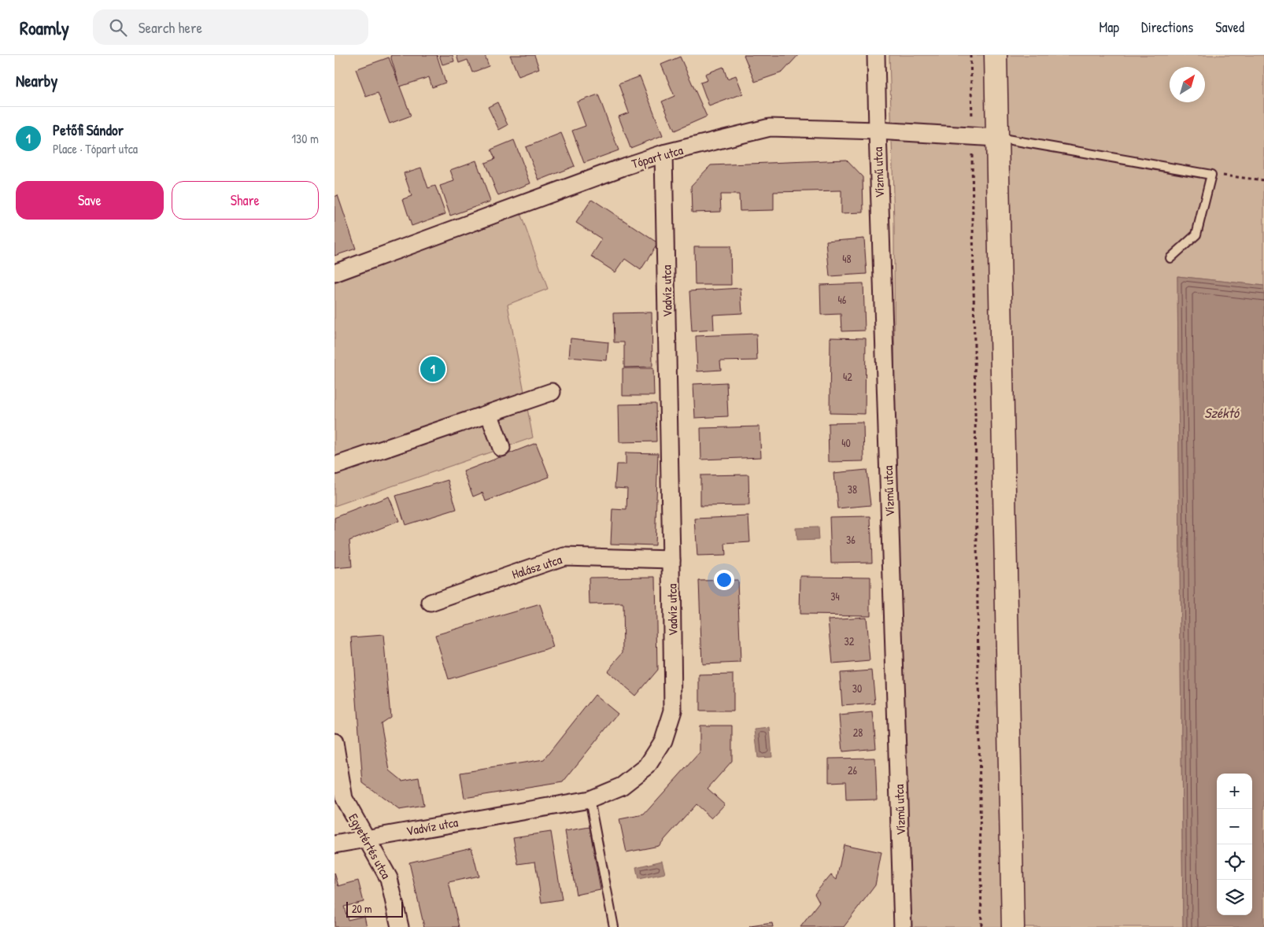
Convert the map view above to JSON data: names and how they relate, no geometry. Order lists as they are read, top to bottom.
{
  "streets": {
    "street": [
      "Tópart utca",
      "Vízmű utca",
      "Vadvíz utca",
      "Halász utca",
      "Egyetértés utca"
    ]
  },
  "crossings": [
    ["Tópart utca", "Vízmű utca"],
    ["Tópart utca", "Vadvíz utca"],
    ["Vadvíz utca", "Halász utca"],
    ["Vadvíz utca", "Egyetértés utca"]
  ],
  "water": ["Széktó"],
  "house_numbers": [
    "48",
    "46",
    "42",
    "40",
    "38",
    "36",
    "34",
    "32",
    "30",
    "28",
    "26"
  ],
  "scale_bar": "20 m",
  "north": "top right",
  "page": {
    "header": "Roamly",
    "search": "Search here",
    "nav": ["Map", "Directions", "Saved"],
    "heading": "Nearby",
    "list": [
      {
        "mark": "1",
        "name": "Petőfi Sándor",
        "note": "Place · Tópart utca",
        "value": "130 m"
      }
    ],
    "buttons": ["Save", "Share"],
    "pins": "1",
    "map_buttons": ["+", "−"],
    "scale": "20 m"
  }
}
